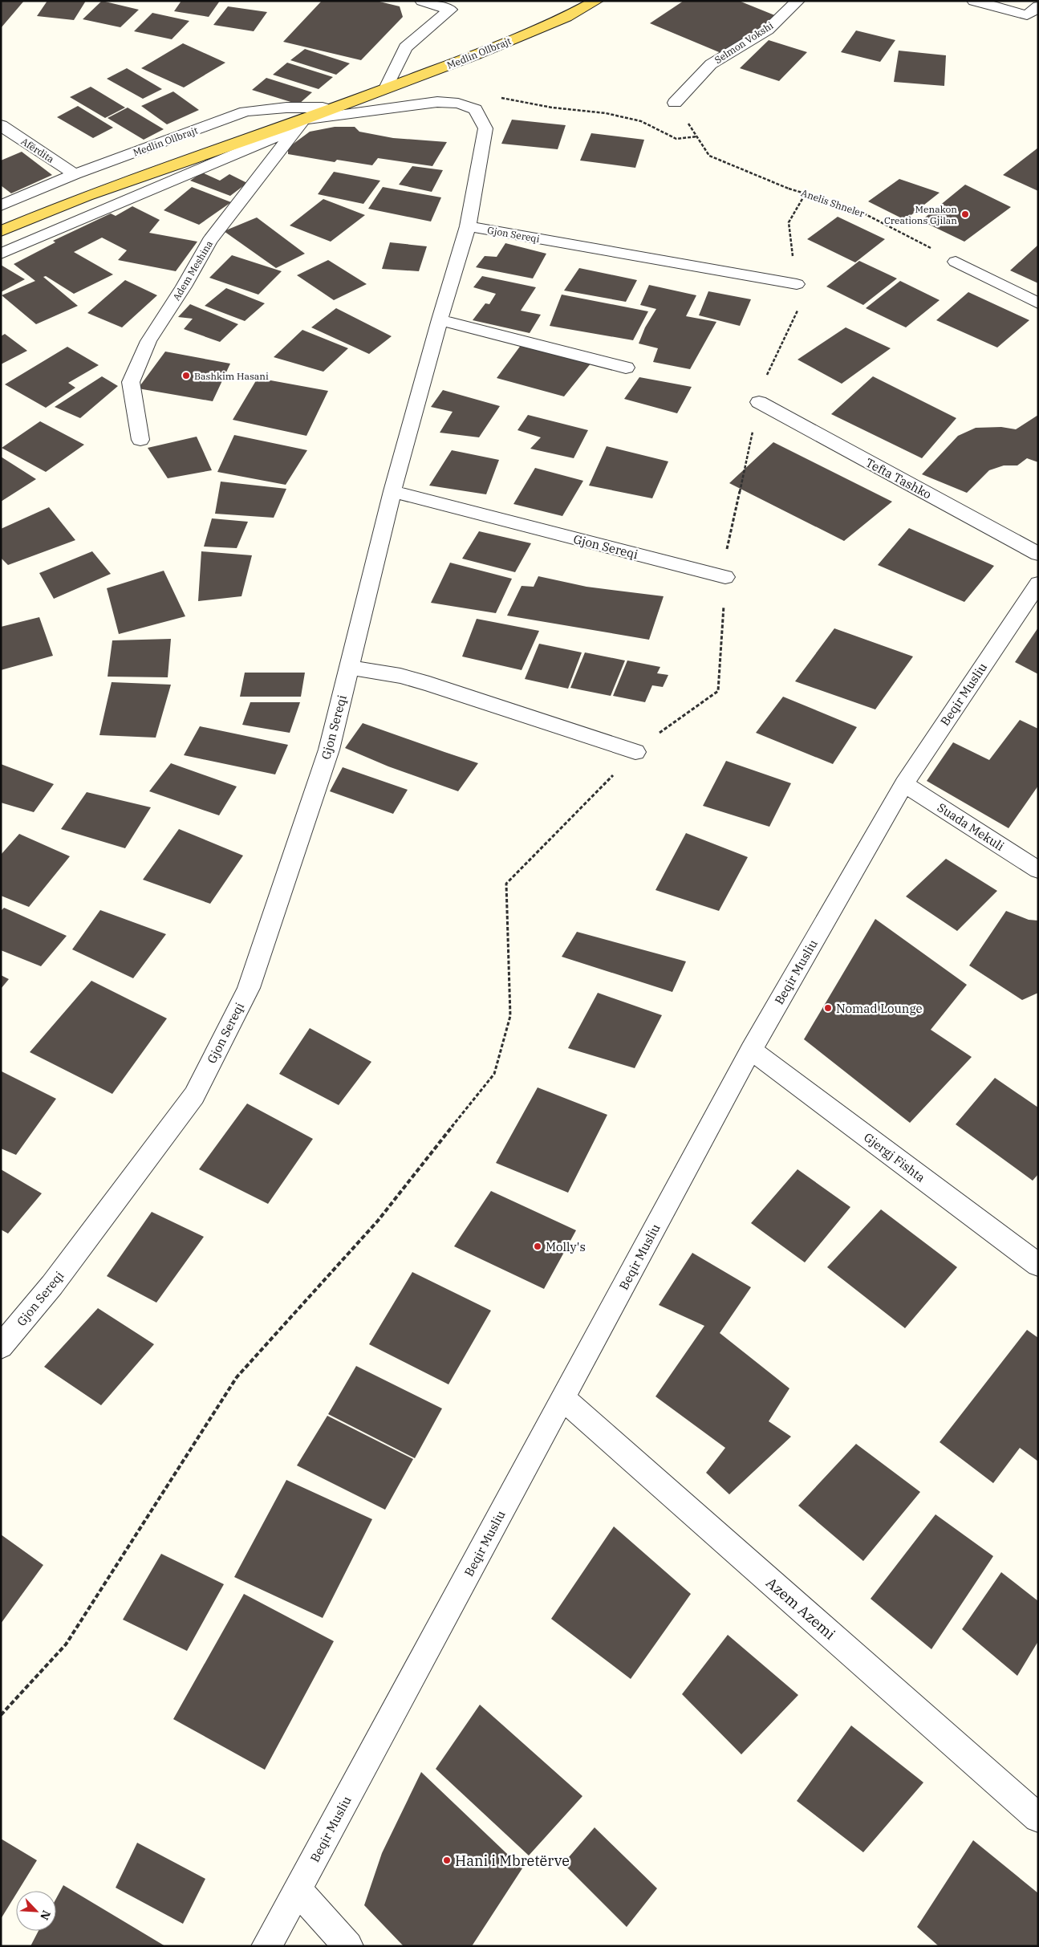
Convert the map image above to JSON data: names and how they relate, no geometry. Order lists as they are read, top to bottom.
{
  "streets": {
    "main road": ["Medlin Ollbrajt"],
    "street": [
      "Selmon Vokshi",
      "Afërdita",
      "Gjon Sereqi",
      "Adem Meshina",
      "Tefta Tashko",
      "Beqir Musliu",
      "Suada Mekuli",
      "Gjergj Fishta",
      "Azem Azemi"
    ],
    "path": ["Anelis Shneler"]
  },
  "crossings": [
    ["Medlin Ollbrajt", "Afërdita"],
    ["Medlin Ollbrajt", "Adem Meshina"],
    ["Anelis Shneler", "Gjon Sereqi"],
    ["Beqir Musliu", "Suada Mekuli"],
    ["Beqir Musliu", "Gjergj Fishta"],
    ["Beqir Musliu", "Azem Azemi"]
  ],
  "places": [
    "Menakon Creations Gjilan",
    "Bashkim Hasani",
    "Nomad Lounge",
    "Molly's",
    "Hani i Mbretërve"
  ],
  "north": "bottom right"
}
